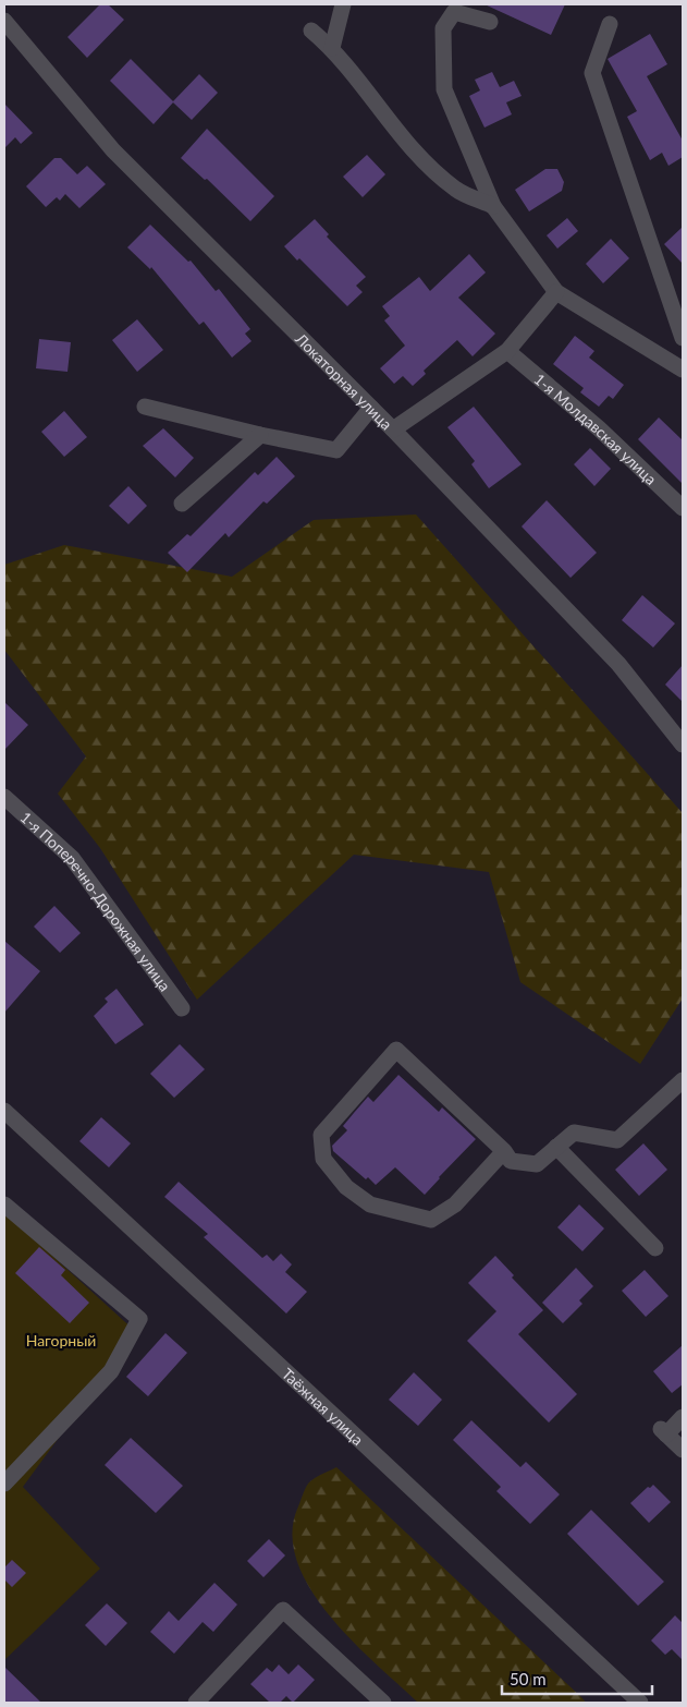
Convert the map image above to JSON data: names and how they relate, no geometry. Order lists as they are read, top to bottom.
{
  "streets": {
    "street": [
      "Локаторная улица",
      "1-я Молдавская улица",
      "1-я Поперечно-Дорожная улица",
      "Таёжная улица"
    ]
  },
  "parks": ["Нагорный"],
  "scale_bar": "50 m"
}
